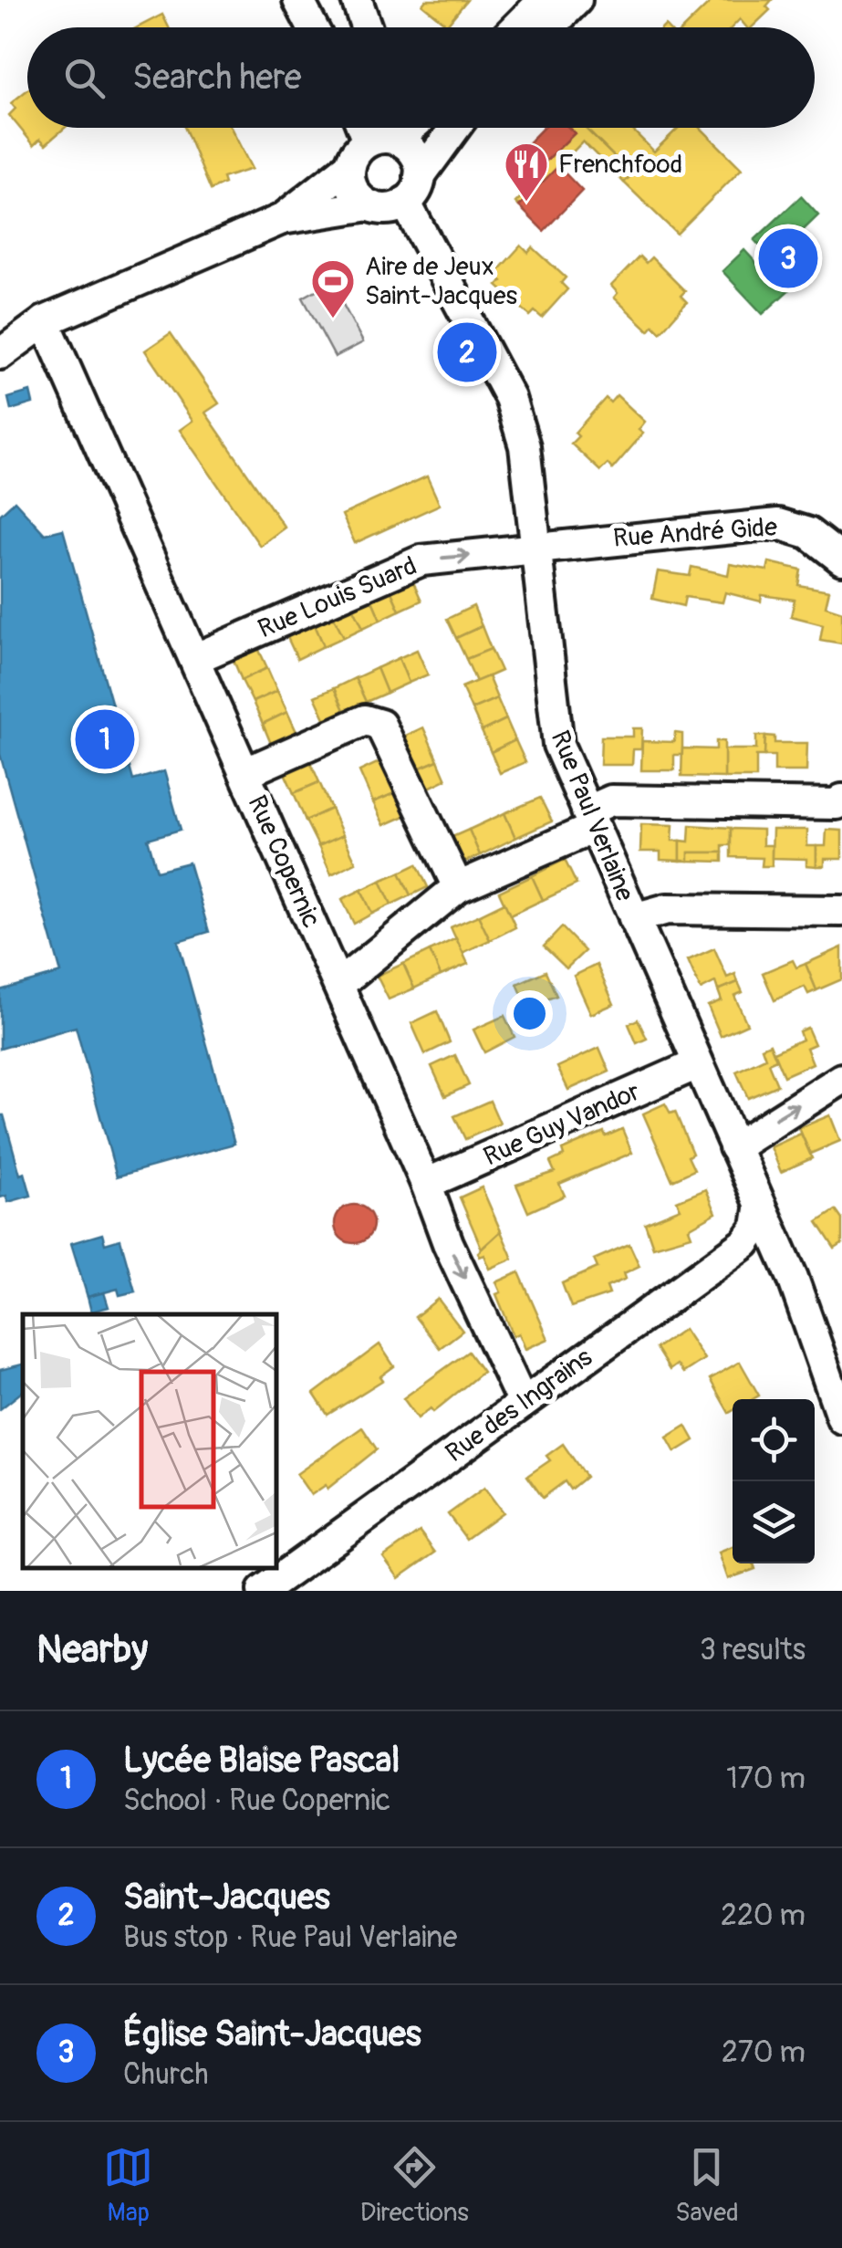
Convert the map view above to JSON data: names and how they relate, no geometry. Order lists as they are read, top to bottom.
{
  "streets": {
    "street": [
      "Rue André Gide",
      "Rue Louis Suard",
      "Rue Paul Verlaine",
      "Rue Copernic",
      "Rue Guy Vandor",
      "Rue des Ingrains"
    ]
  },
  "crossings": [
    ["Rue André Gide", "Rue Louis Suard"],
    ["Rue André Gide", "Rue Paul Verlaine"],
    ["Rue Louis Suard", "Rue Paul Verlaine"],
    ["Rue Louis Suard", "Rue Copernic"],
    ["Rue Paul Verlaine", "Rue Guy Vandor"],
    ["Rue Paul Verlaine", "Rue des Ingrains"],
    ["Rue Copernic", "Rue Guy Vandor"],
    ["Rue Copernic", "Rue des Ingrains"]
  ],
  "one_way": ["Rue Louis Suard"],
  "places": {
    "restaurant": ["Frenchfood"],
    "sports": ["Aire de Jeux Saint-Jacques"]
  },
  "page": {
    "search": "Search here",
    "pins": ["3", "2", "1"],
    "heading": ["Nearby", "3 results"],
    "list": [
      {
        "mark": "1",
        "name": "Lycée Blaise Pascal",
        "note": "School · Rue Copernic",
        "value": "170 m"
      },
      {
        "mark": "2",
        "name": "Saint-Jacques",
        "note": "Bus stop · Rue Paul Verlaine",
        "value": "220 m"
      },
      {
        "mark": "3",
        "name": "Église Saint-Jacques",
        "note": "Church",
        "value": "270 m"
      }
    ],
    "nav": ["Map", "Directions", "Saved"]
  }
}
